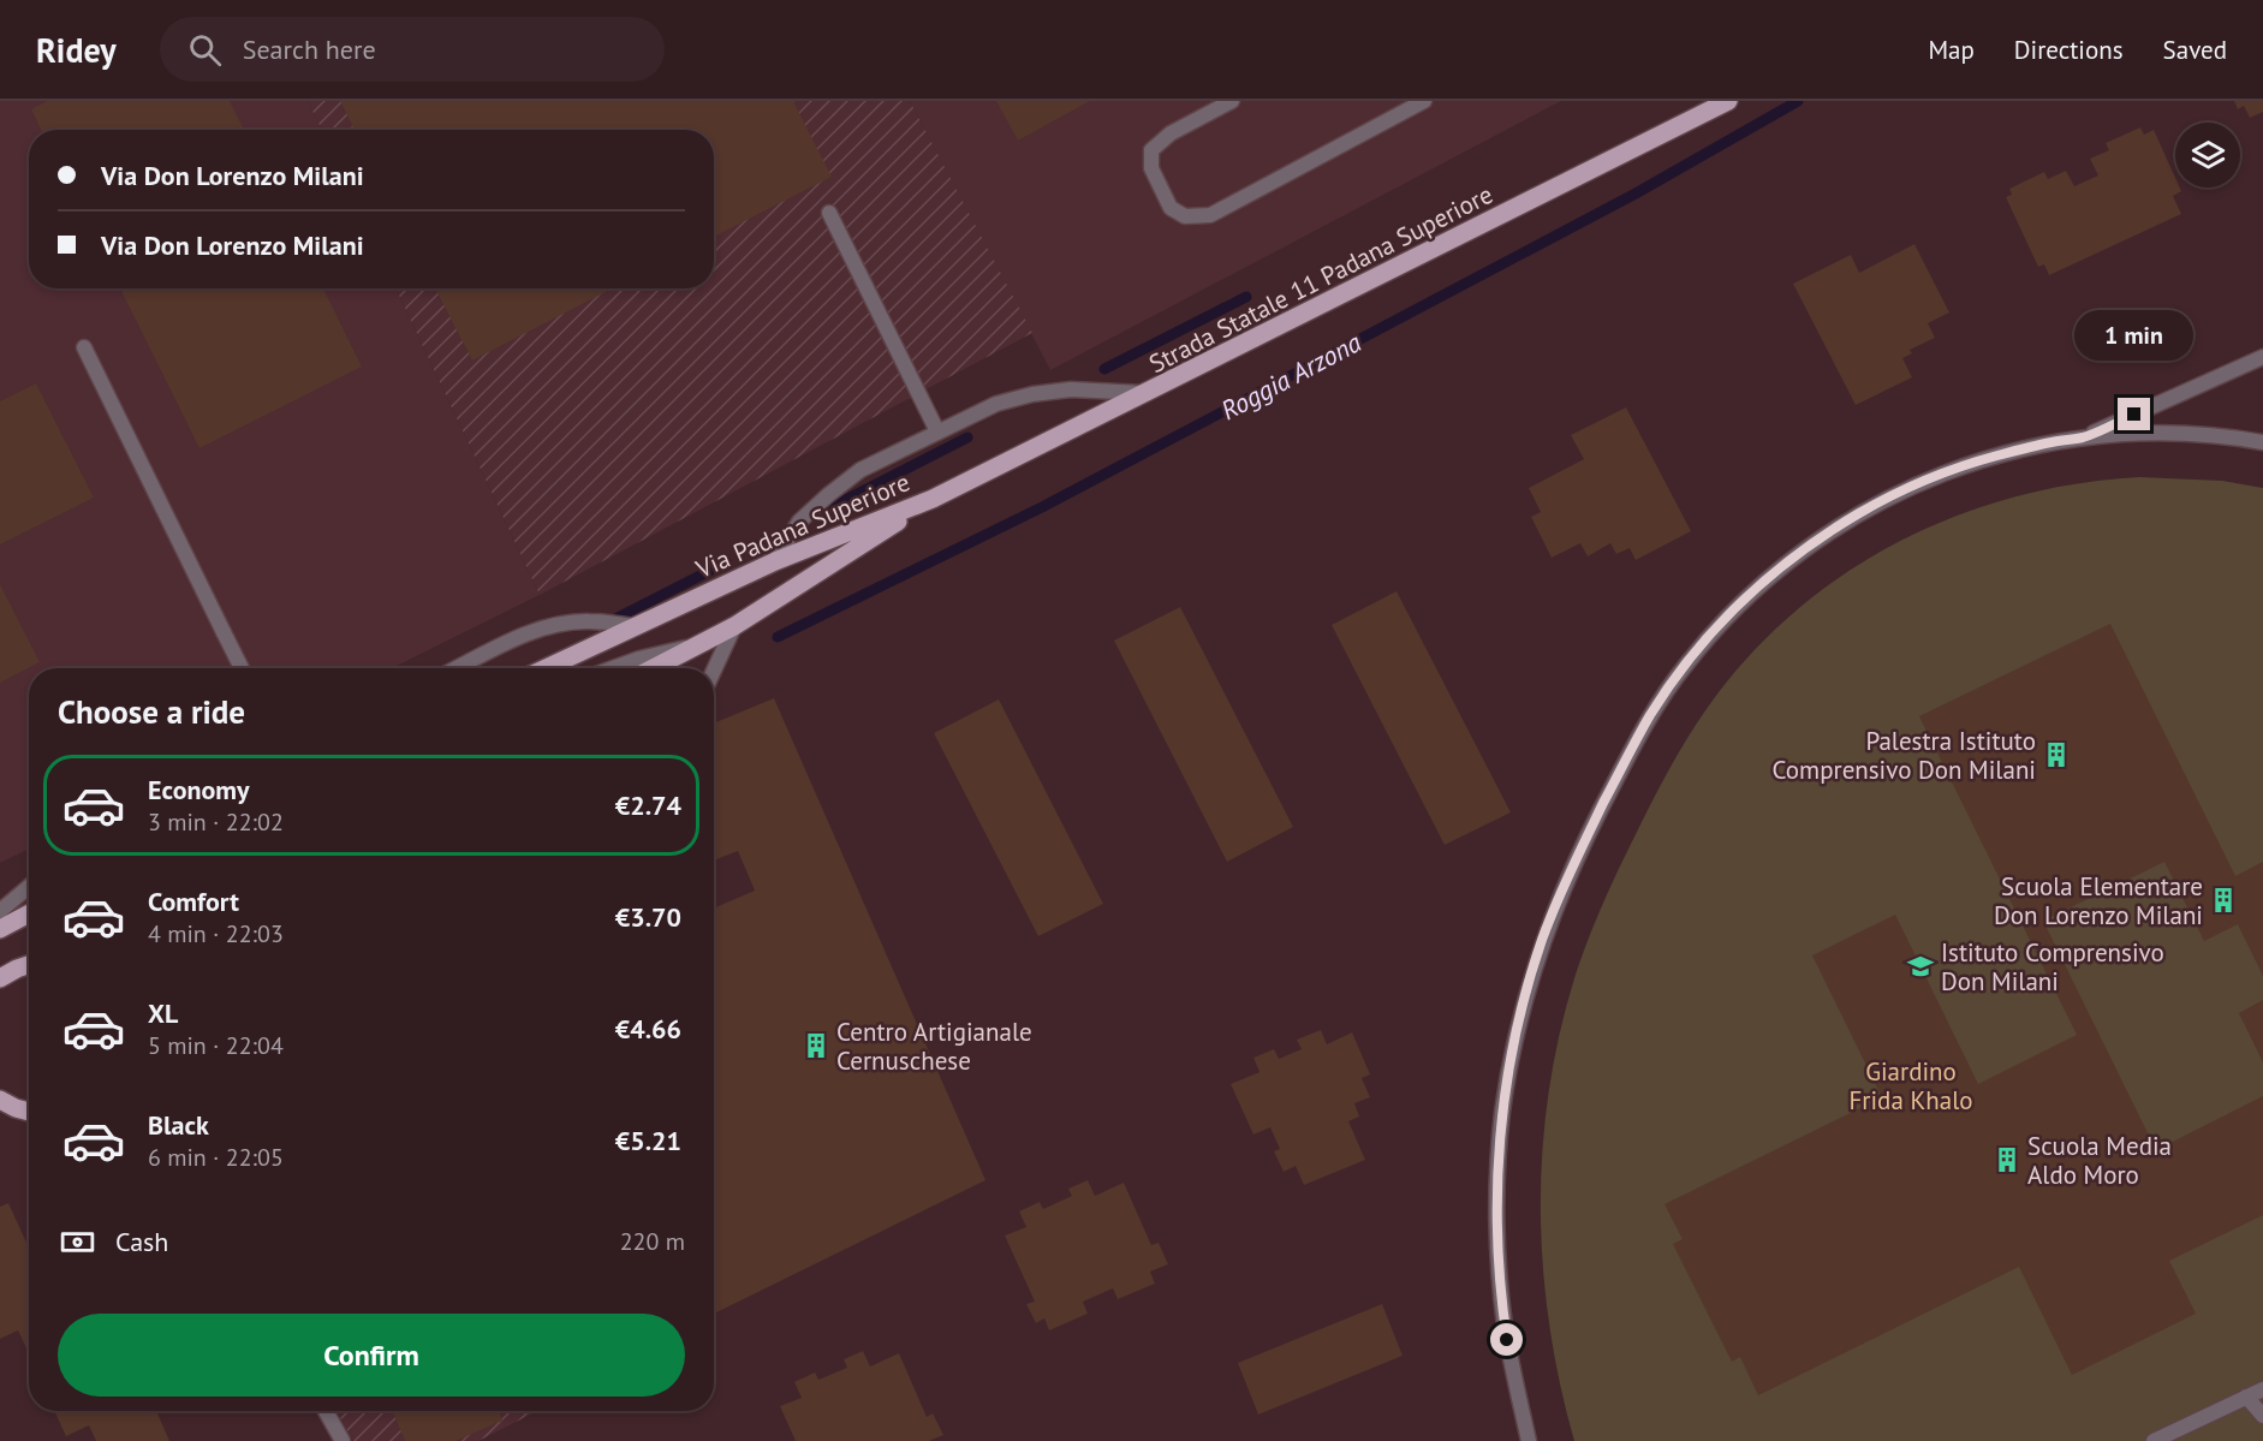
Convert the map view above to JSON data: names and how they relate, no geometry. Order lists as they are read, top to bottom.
{
  "streets": {
    "main road": ["Strada Statale 11 Padana Superiore", "Via Padana Superiore"]
  },
  "crossings": [
    ["Strada Statale 11 Padana Superiore", "Via Padana Superiore"]
  ],
  "water": ["Roggia Arzona"],
  "parks": ["Giardino Frida Khalo"],
  "places": {
    "building": [
      "Palestra Istituto Comprensivo Don Milani",
      "Scuola Elementare Don Lorenzo Milani",
      "Centro Artigianale Cernuschese",
      "Scuola Media Aldo Moro"
    ],
    "school or university": ["Istituto Comprensivo Don Milani"]
  },
  "page": {
    "header": "Ridey",
    "search": "Search here",
    "nav": ["Map", "Directions", "Saved"],
    "banner": ["Via Don Lorenzo Milani", "Via Don Lorenzo Milani"],
    "bubble": "1 min",
    "heading": "Choose a ride",
    "list": [
      {
        "name": "Economy",
        "note": "3 min · 22:02",
        "value": "€2.74"
      },
      {
        "name": "Comfort",
        "note": "4 min · 22:03",
        "value": "€3.70"
      },
      {
        "name": "XL",
        "note": "5 min · 22:04",
        "value": "€4.66"
      },
      {
        "name": "Black",
        "note": "6 min · 22:05",
        "value": "€5.21"
      }
    ],
    "pay": ["Cash", "220 m"],
    "buttons": "Confirm"
  }
}
